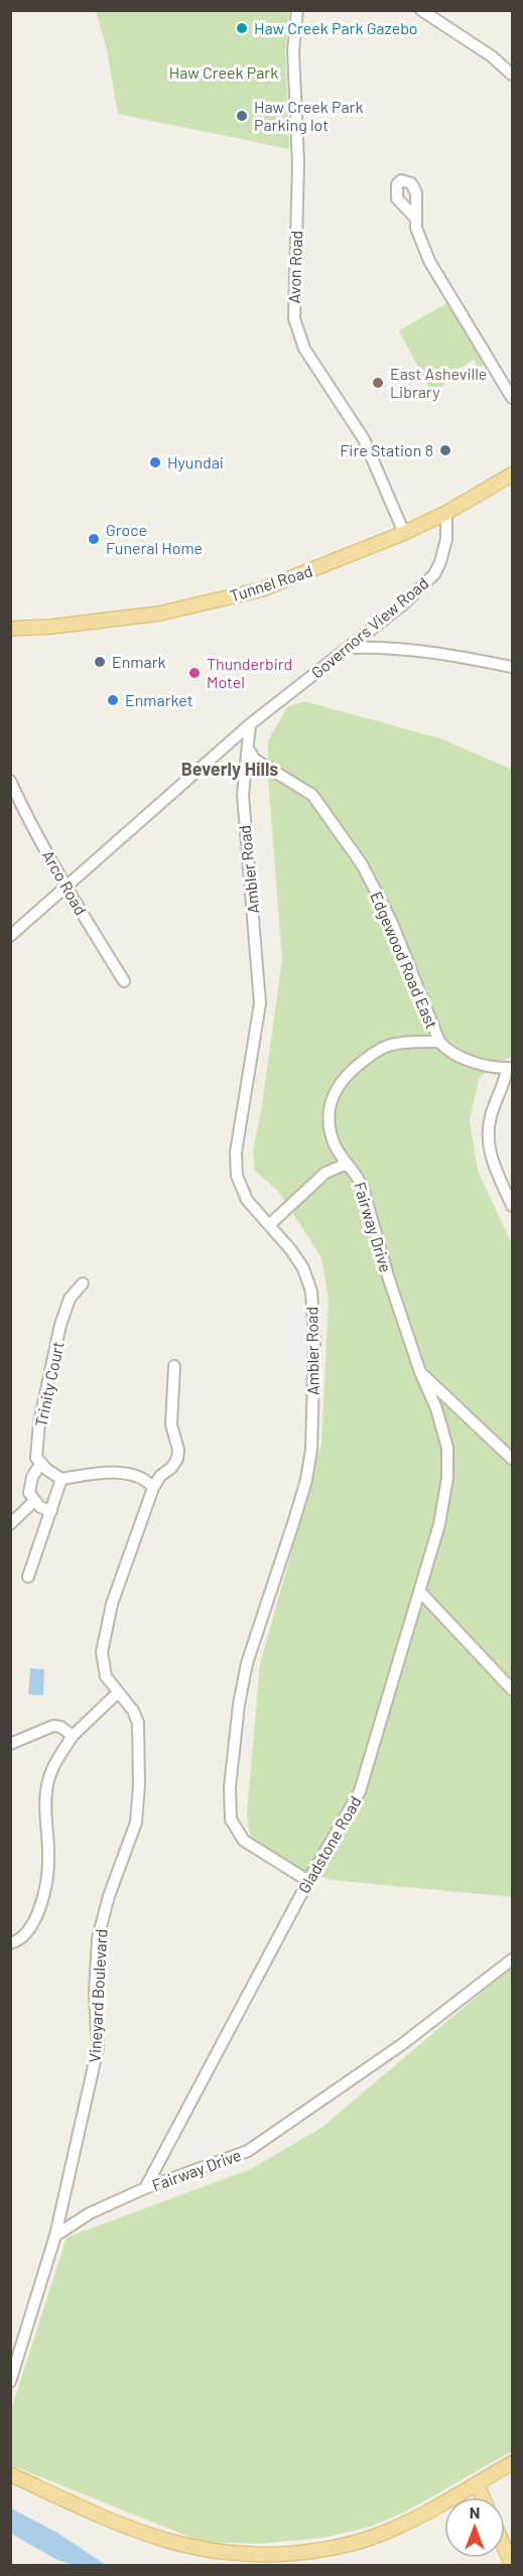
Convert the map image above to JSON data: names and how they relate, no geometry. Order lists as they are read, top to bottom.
{
  "streets": {
    "main road": ["Tunnel Road"],
    "street": [
      "Avon Road",
      "Governors View Road",
      "Ambler Road",
      "Arco Road",
      "Edgewood Road East",
      "Fairway Drive",
      "Trinity Court",
      "Gladstone Road",
      "Vineyard Boulevard"
    ]
  },
  "crossings": [
    ["Avon Road", "Tunnel Road"],
    ["Tunnel Road", "Governors View Road"],
    ["Governors View Road", "Ambler Road"],
    ["Governors View Road", "Arco Road"],
    ["Ambler Road", "Edgewood Road East"],
    ["Ambler Road", "Gladstone Road"],
    ["Edgewood Road East", "Fairway Drive"],
    ["Fairway Drive", "Gladstone Road"],
    ["Fairway Drive", "Vineyard Boulevard"]
  ],
  "districts": ["Beverly Hills"],
  "parks": ["Haw Creek Park"],
  "places": [
    "Haw Creek Park Gazebo",
    "Haw Creek Park Parking lot",
    "East Asheville Library",
    "Fire Station 8",
    "Hyundai",
    "Groce Funeral Home",
    "Enmark",
    "Thunderbird Motel",
    "Enmarket"
  ],
  "north": "top"
}
